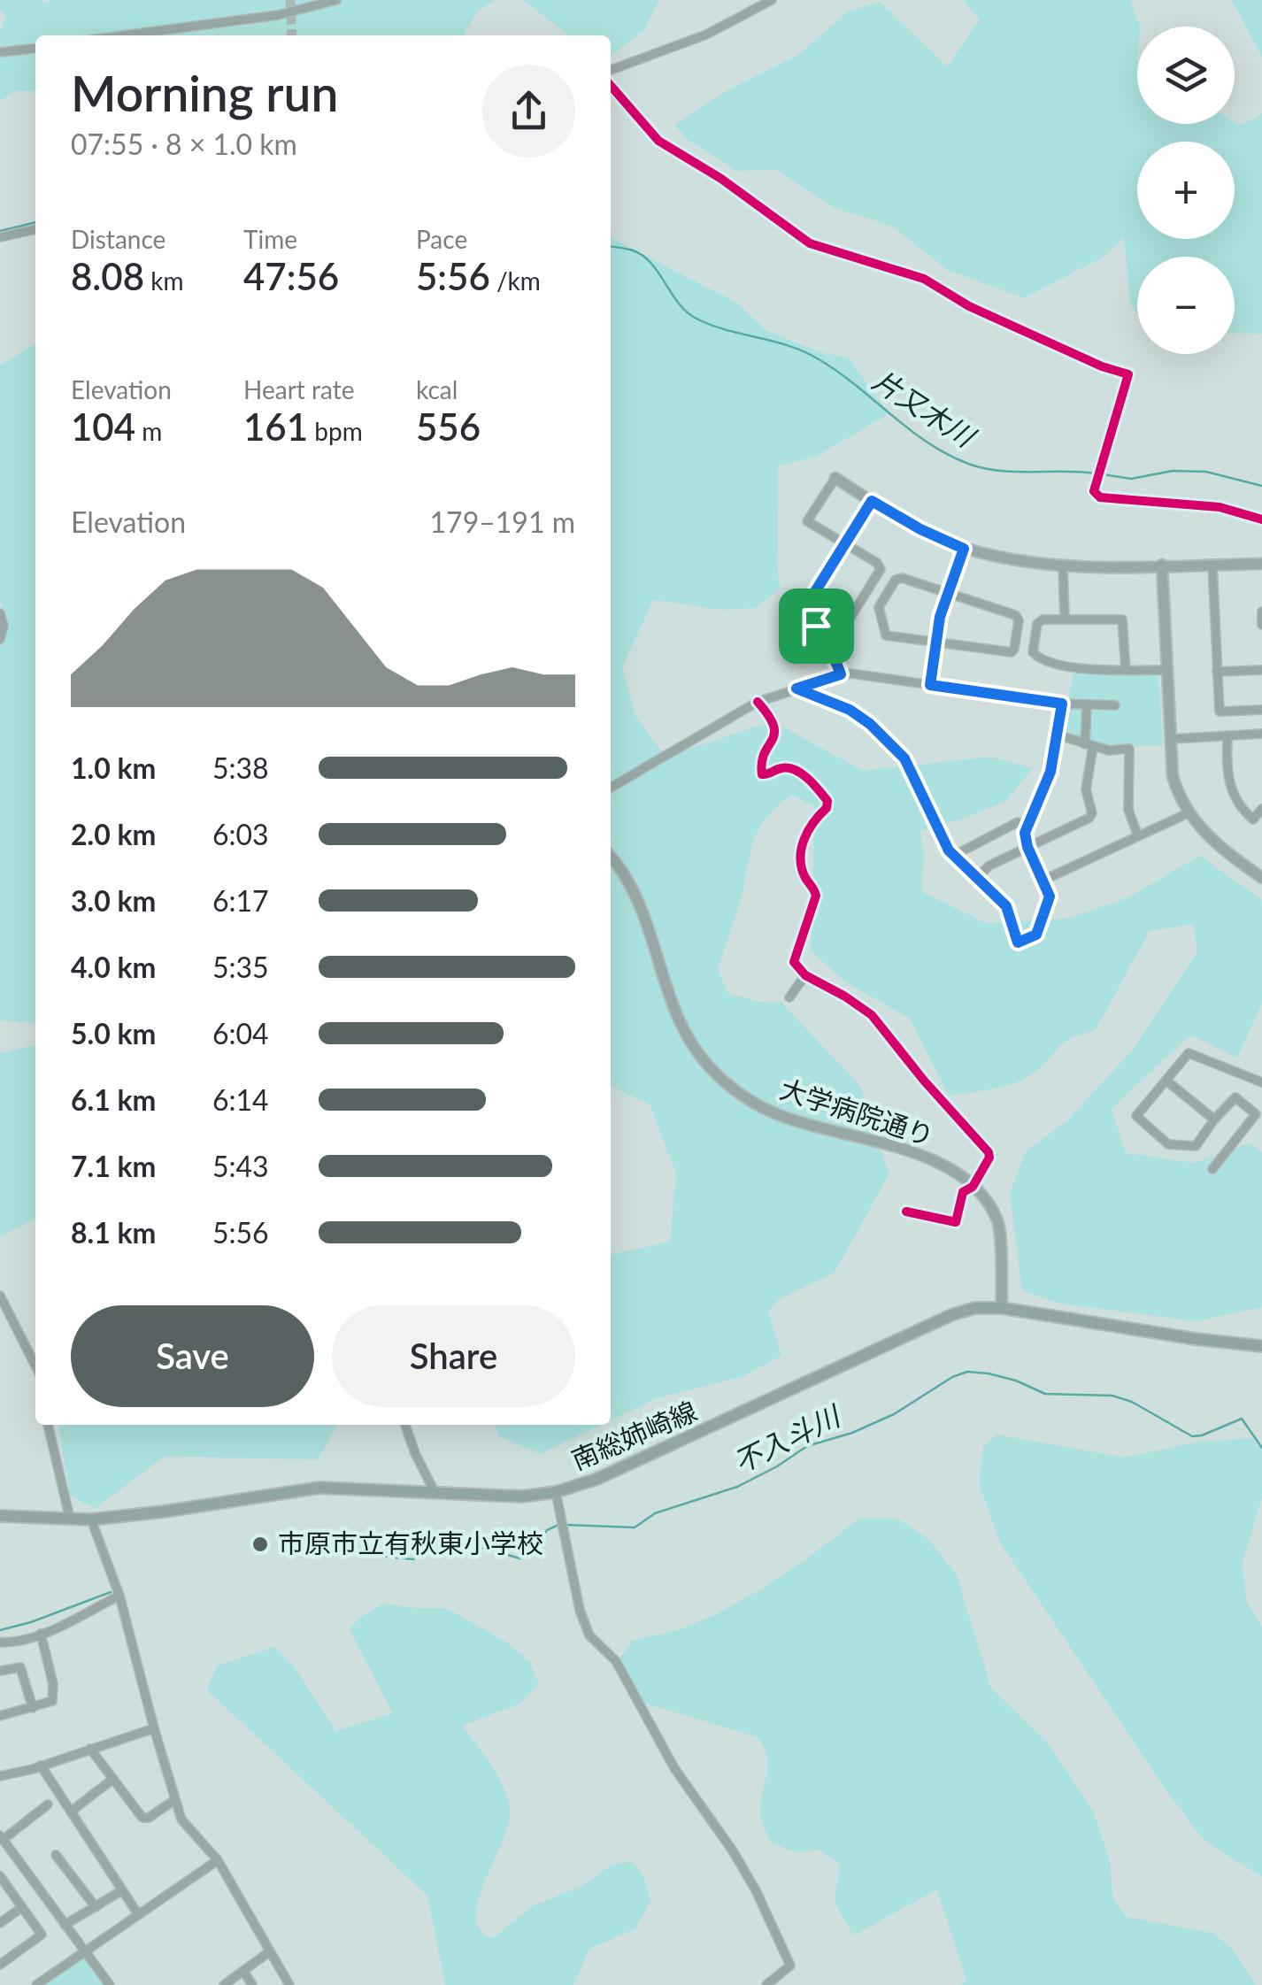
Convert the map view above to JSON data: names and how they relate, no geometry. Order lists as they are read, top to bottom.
{
  "streets": {
    "main road": ["南総姉崎線"],
    "street": ["大学病院通り"]
  },
  "water": ["片又木川", "不入斗川"],
  "places": ["市原市立有秋東小学校"],
  "page": {
    "map_buttons": ["+", "−"],
    "heading": ["Morning run", "07:55 · 8 × 1.0 km"],
    "stats": [
      ["Distance", "8.08 km"],
      ["Time", "47:56"],
      ["Pace", "5:56 /km"],
      ["Elevation", "104 m"],
      ["Heart rate", "161 bpm"],
      ["kcal", "556"]
    ],
    "chart": ["Elevation", "179–191 m"],
    "list": [
      {
        "name": "1.0 km",
        "note": "5:38"
      },
      {
        "name": "2.0 km",
        "note": "6:03"
      },
      {
        "name": "3.0 km",
        "note": "6:17"
      },
      {
        "name": "4.0 km",
        "note": "5:35"
      },
      {
        "name": "5.0 km",
        "note": "6:04"
      },
      {
        "name": "6.1 km",
        "note": "6:14"
      },
      {
        "name": "7.1 km",
        "note": "5:43"
      },
      {
        "name": "8.1 km",
        "note": "5:56"
      }
    ],
    "buttons": ["Save", "Share"]
  }
}
